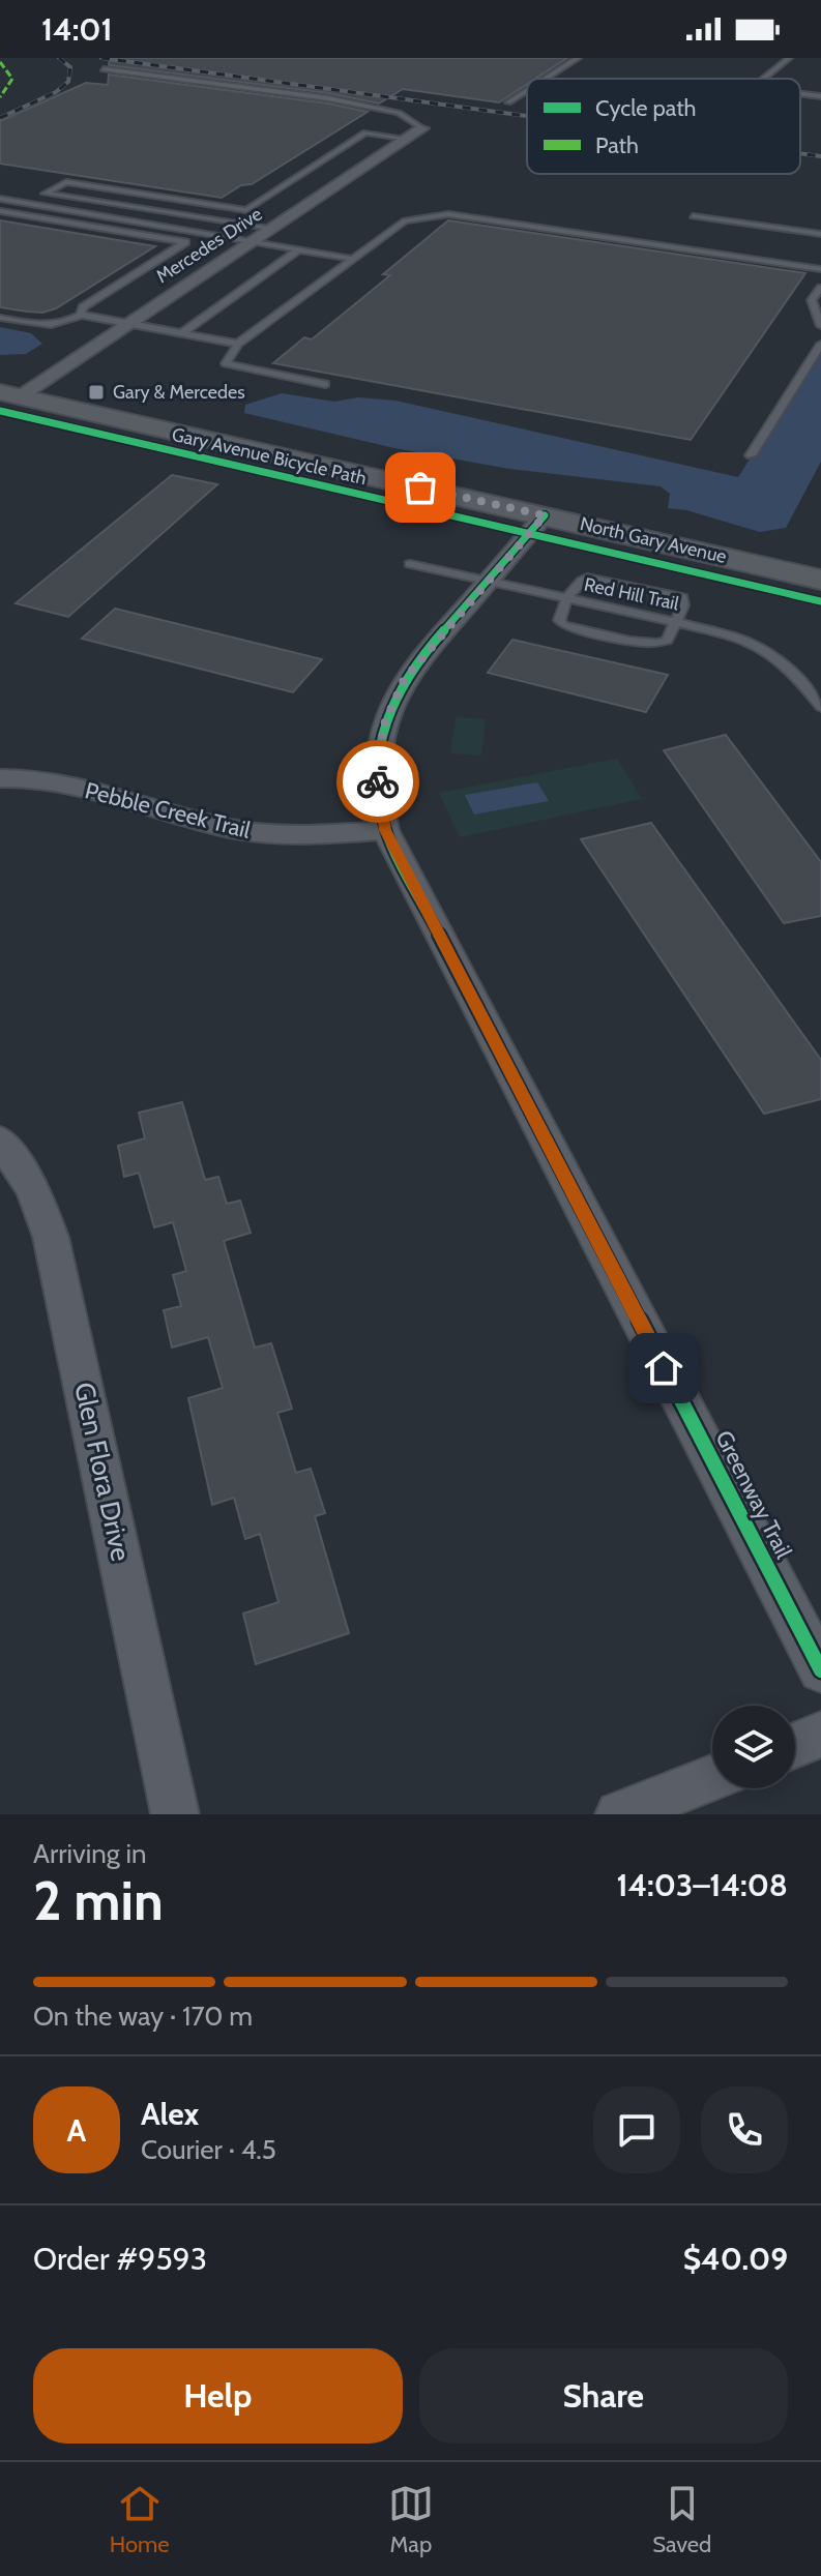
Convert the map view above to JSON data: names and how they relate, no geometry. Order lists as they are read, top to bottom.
{
  "streets": {
    "street": [
      "Mercedes Drive",
      "North Gary Avenue",
      "Pebble Creek Trail",
      "Glen Flora Drive",
      "Greenway Trail"
    ],
    "lane": ["Red Hill Trail"],
    "cycle path": ["Gary Avenue Bicycle Path"]
  },
  "crossings": [
    ["Mercedes Drive", "North Gary Avenue"],
    ["North Gary Avenue", "Greenway Trail"],
    ["Red Hill Trail", "Greenway Trail"],
    ["Pebble Creek Trail", "Greenway Trail"]
  ],
  "places": {
    "transit": ["Gary & Mercedes"]
  },
  "legend": ["Cycle path", "Path"],
  "page": {
    "status": "14:01",
    "heading": ["2 min", "Arriving in", "14:03–14:08"],
    "panel": [
      "Alex",
      "Courier · 4.5",
      "Order #9593",
      "$40.09"
    ],
    "bar": "On the way · 170 m",
    "round": "A",
    "buttons": ["Help", "Share"],
    "tabs": ["Home", "Map", "Saved"]
  }
}
